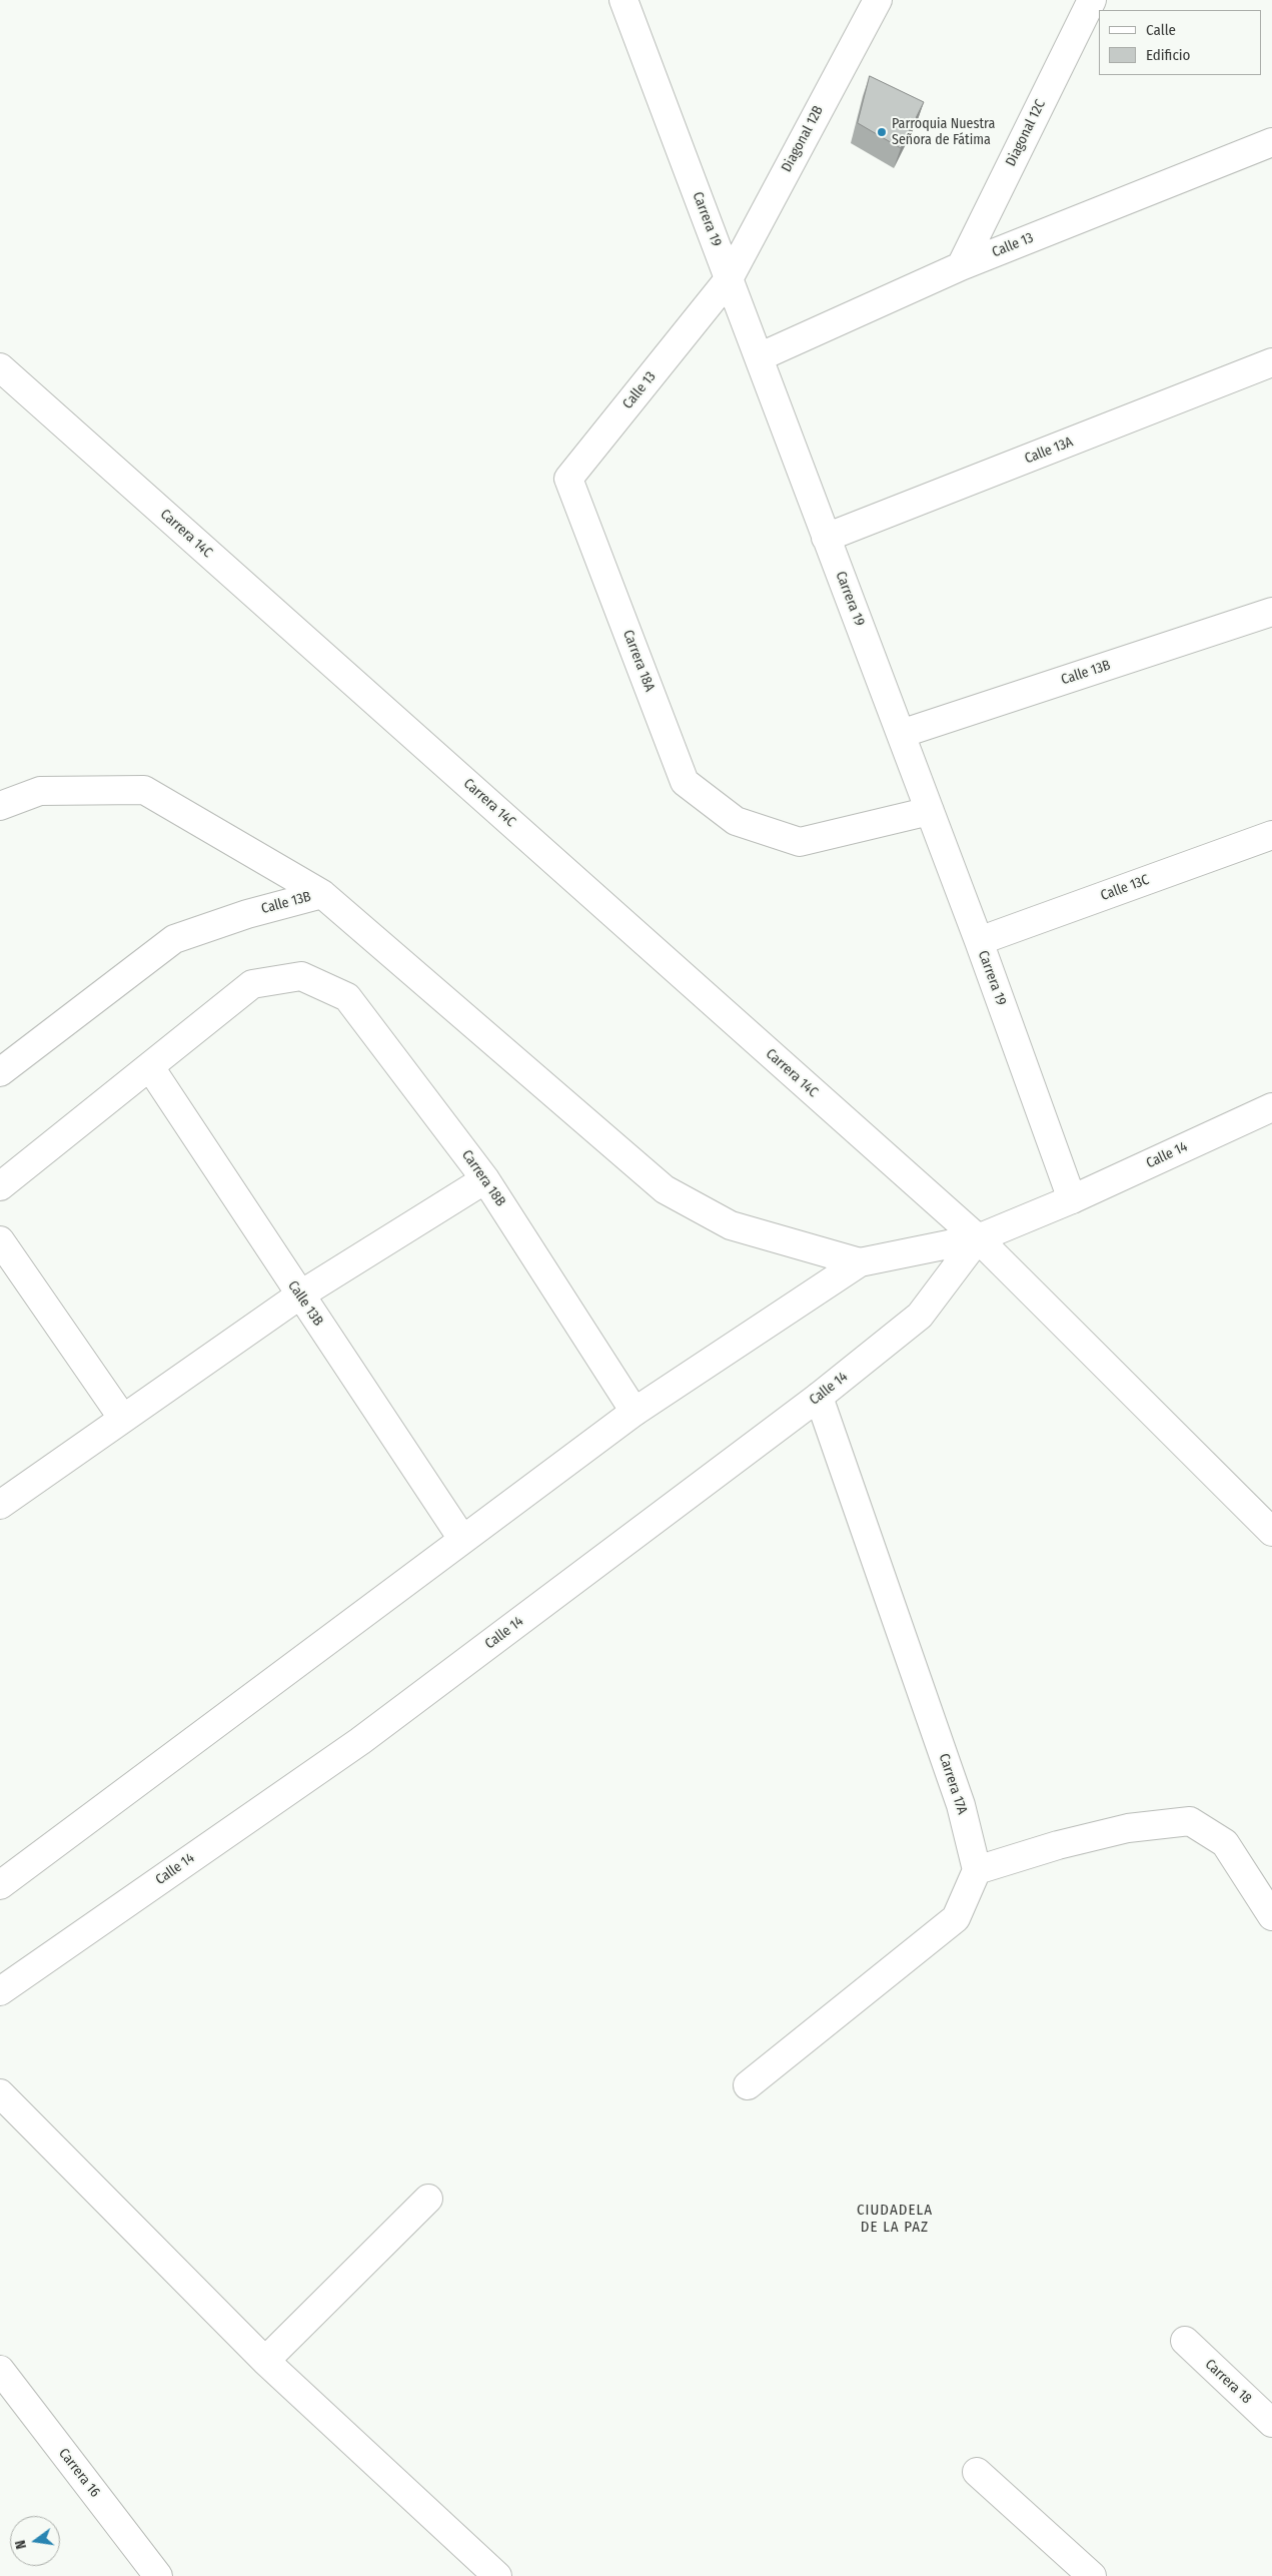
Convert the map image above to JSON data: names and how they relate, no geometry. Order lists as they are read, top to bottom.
{
  "streets": {
    "street": [
      "Diagonal 12C",
      "Diagonal 12B",
      "Carrera 19",
      "Calle 13",
      "Calle 13A",
      "Carrera 14C",
      "Carrera 18A",
      "Calle 13B",
      "Calle 13C",
      "Calle 14",
      "Carrera 18B",
      "Carrera 17A",
      "Carrera 18",
      "Carrera 16"
    ]
  },
  "crossings": [
    ["Diagonal 12C", "Calle 13"],
    ["Diagonal 12B", "Carrera 19"],
    ["Diagonal 12B", "Calle 13"],
    ["Carrera 19", "Calle 13"],
    ["Carrera 19", "Calle 13A"],
    ["Carrera 19", "Carrera 18A"],
    ["Carrera 19", "Calle 13B"],
    ["Carrera 19", "Calle 13C"],
    ["Carrera 19", "Calle 14"],
    ["Calle 13", "Carrera 18A"],
    ["Carrera 14C", "Calle 14"],
    ["Calle 13B", "Calle 14"],
    ["Calle 13B", "Carrera 18B"],
    ["Calle 14", "Carrera 18B"],
    ["Calle 14", "Carrera 17A"]
  ],
  "districts": ["CIUDADELA DE LA PAZ"],
  "places": ["Parroquia Nuestra Señora de Fátima"],
  "legend": ["Calle", "Edificio"],
  "north": "left"
}
